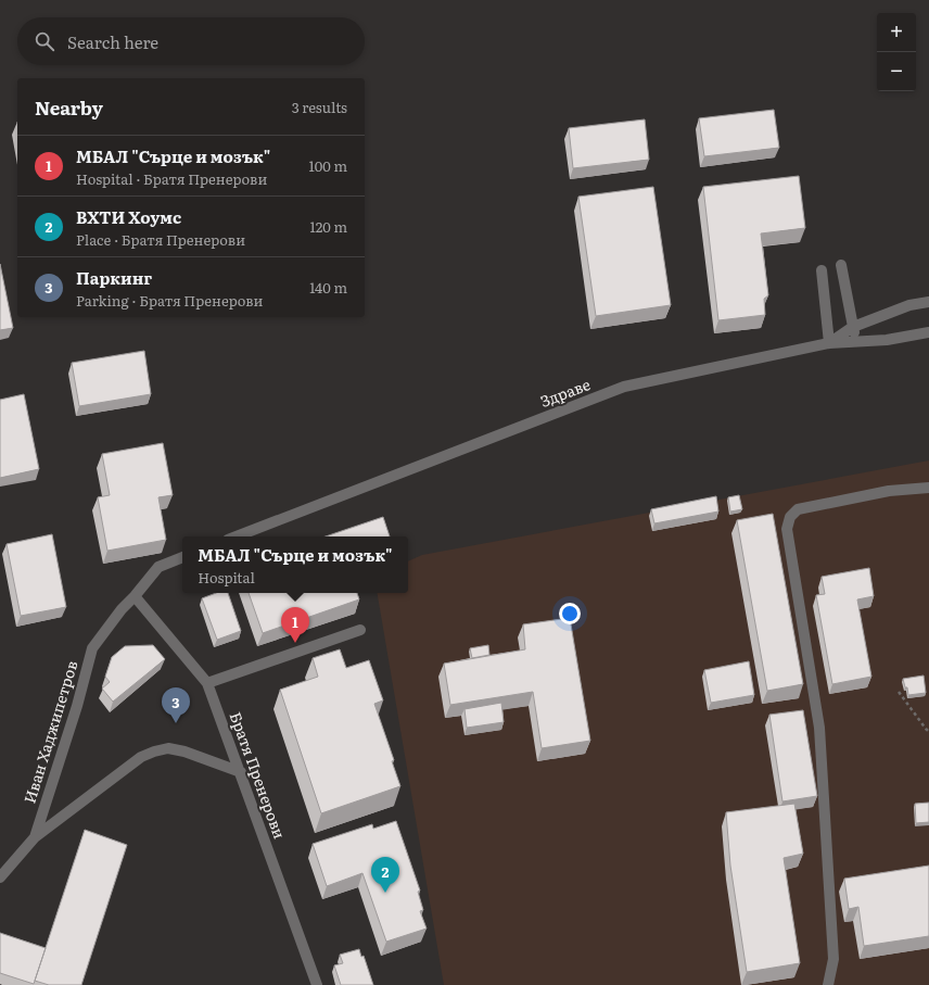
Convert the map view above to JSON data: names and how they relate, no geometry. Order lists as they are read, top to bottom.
{
  "streets": {
    "street": ["Здраве", "Иван Хаджипетров", "Братя Пренерови"]
  },
  "crossings": [
    ["Иван Хаджипетров", "Братя Пренерови"]
  ],
  "page": {
    "map_buttons": ["+", "−"],
    "search": "Search here",
    "heading": ["Nearby", "3 results"],
    "list": [
      {
        "mark": "1",
        "name": "МБАЛ \"Сърце и мозък\"",
        "note": "Hospital · Братя Пренерови",
        "value": "100 m"
      },
      {
        "mark": "2",
        "name": "ВХТИ Хоумс",
        "note": "Place · Братя Пренерови",
        "value": "120 m"
      },
      {
        "mark": "3",
        "name": "Паркинг",
        "note": "Parking · Братя Пренерови",
        "value": "140 m"
      }
    ],
    "popup": ["МБАЛ \"Сърце и мозък\"", "Hospital"],
    "pins": ["1", "3", "2"]
  }
}
